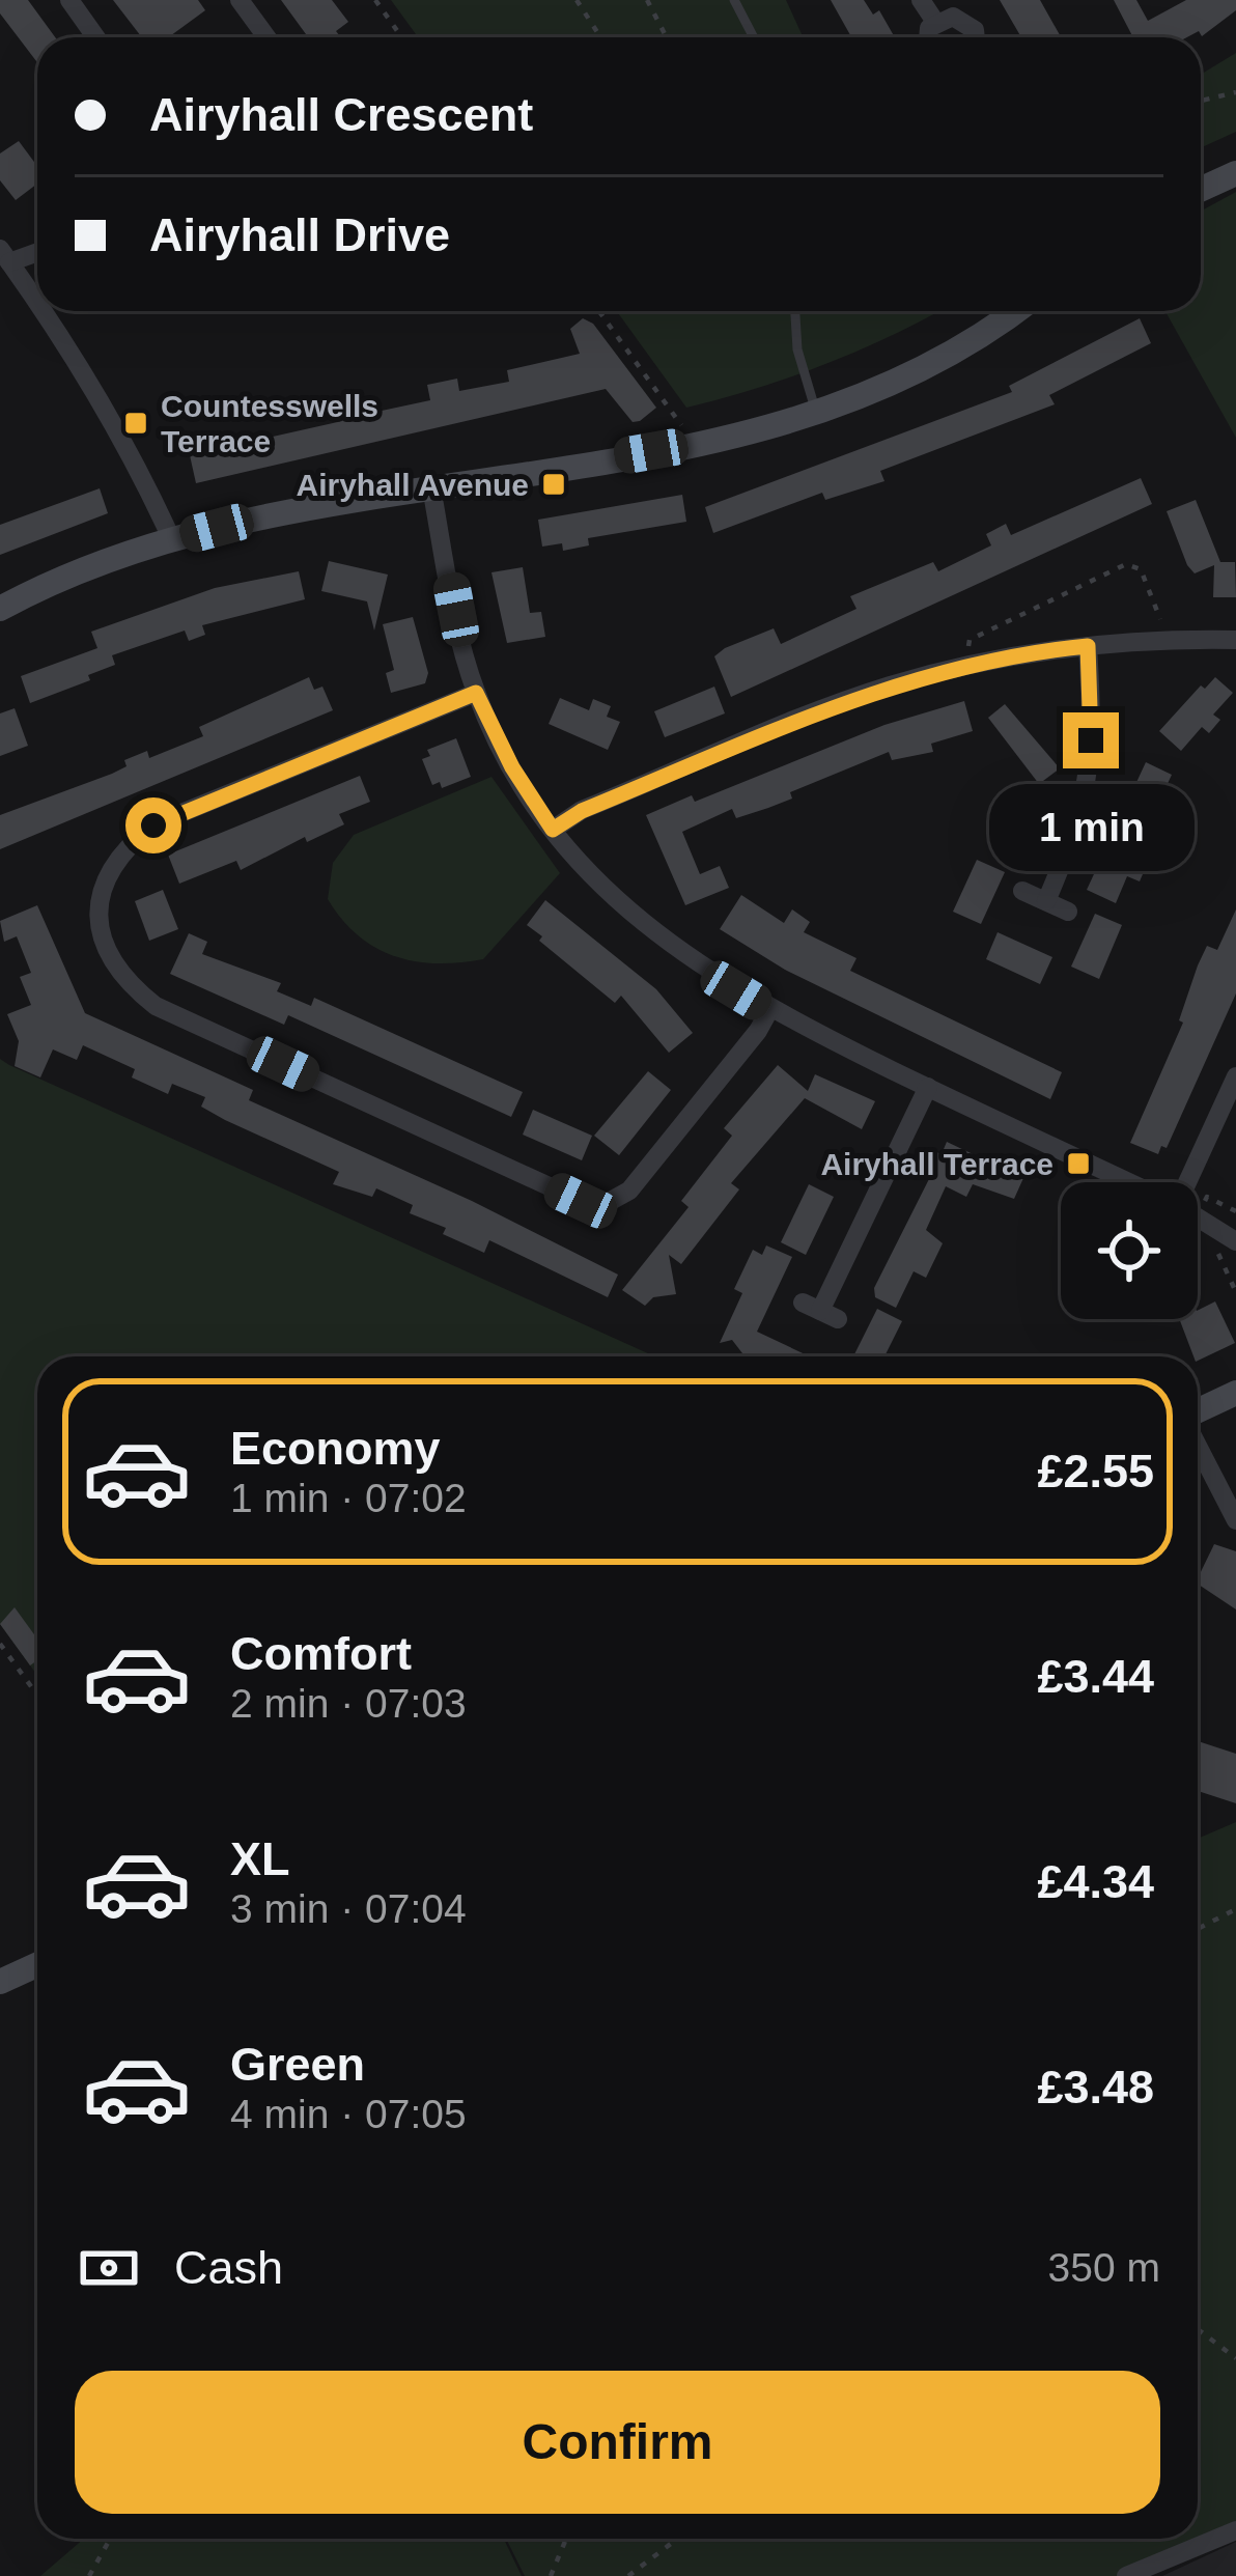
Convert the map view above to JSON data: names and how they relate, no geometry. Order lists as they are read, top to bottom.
{
  "places": {
    "transit": ["Countesswells Terrace", "Airyhall Avenue", "Airyhall Terrace"]
  },
  "page": {
    "banner": ["Airyhall Crescent", "Airyhall Drive"],
    "bubble": "1 min",
    "list": [
      {
        "name": "Economy",
        "note": "1 min · 07:02",
        "value": "£2.55"
      },
      {
        "name": "Comfort",
        "note": "2 min · 07:03",
        "value": "£3.44"
      },
      {
        "name": "XL",
        "note": "3 min · 07:04",
        "value": "£4.34"
      },
      {
        "name": "Green",
        "note": "4 min · 07:05",
        "value": "£3.48"
      }
    ],
    "pay": ["Cash", "350 m"],
    "buttons": "Confirm"
  }
}
